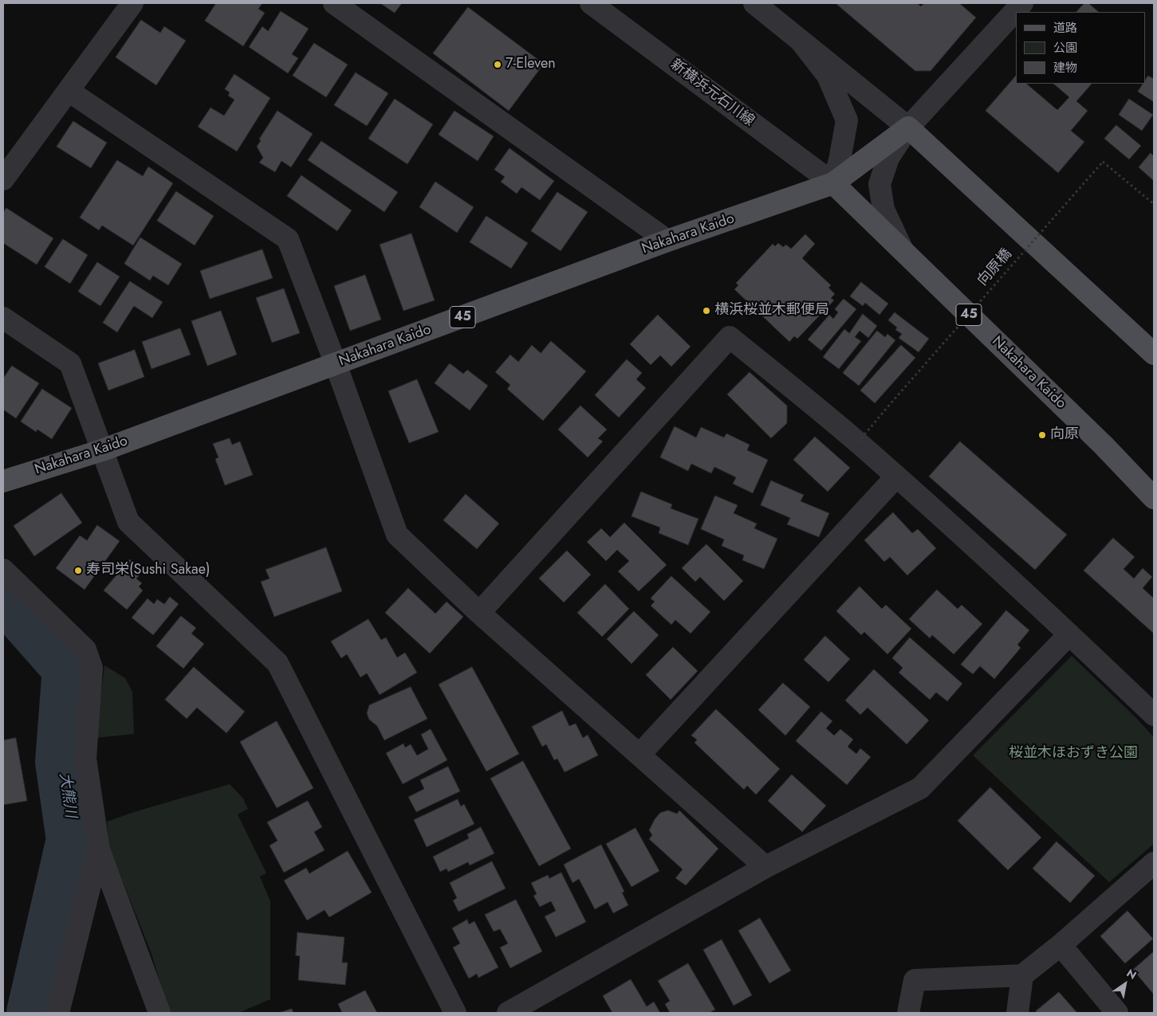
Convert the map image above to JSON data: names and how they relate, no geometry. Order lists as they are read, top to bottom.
{
  "streets": {
    "main road": ["Nakahara Kaido", "45"],
    "street": ["新横浜元石川線"],
    "path": ["向原橋"]
  },
  "crossings": [
    ["新横浜元石川線", "Nakahara Kaido"]
  ],
  "water": ["大熊川"],
  "parks": ["桜並木ほおずき公園"],
  "places": [
    "7-Eleven",
    "横浜桜並木郵便局",
    "向原",
    "寿司栄(Sushi Sakae)"
  ],
  "legend": ["道路", "公園", "建物"],
  "north": "top right"
}
